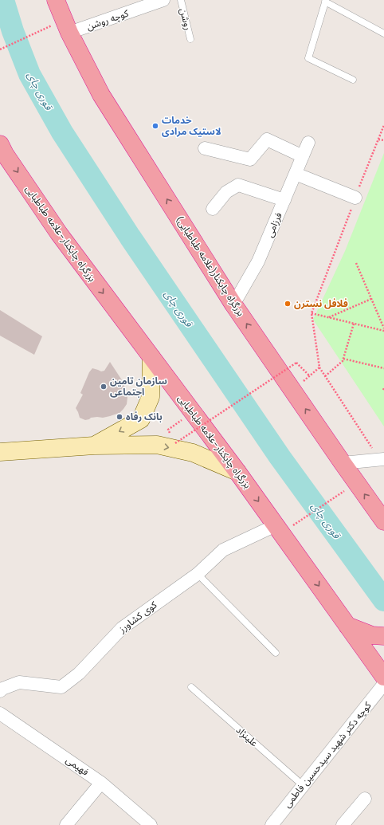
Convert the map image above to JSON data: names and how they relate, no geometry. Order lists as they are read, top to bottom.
{
  "streets": {
    "highway": ["بزرگراه چایکنار-علامه طباطبایی", "بزرگراه چایکنار(علامه طباطبایی)"],
    "street": [
      "کوچه روشن",
      "فرزامی",
      "کوی کشاورز",
      "کوچه دکتر شهید سیدحسین فاطمی",
      "فهیمی"
    ],
    "lane": ["روشن", "علینژاد"]
  },
  "crossings": [
    ["کوچه روشن", "بزرگراه چایکنار(علامه طباطبایی)"],
    ["فرزامی", "بزرگراه چایکنار(علامه طباطبایی)"],
    ["بزرگراه چایکنار-علامه طباطبایی", "کوی کشاورز"],
    ["علینژاد", "کوچه دکتر شهید سیدحسین فاطمی"]
  ],
  "one_way": ["بزرگراه چایکنار-علامه طباطبایی", "بزرگراه چایکنار(علامه طباطبایی)"],
  "water": ["قوری چای"],
  "places": [
    "خدمات لاستیک مرادی",
    "فلافل نسترن",
    "سازمان تامین اجتماعی",
    "بانک رفاه"
  ]
}
